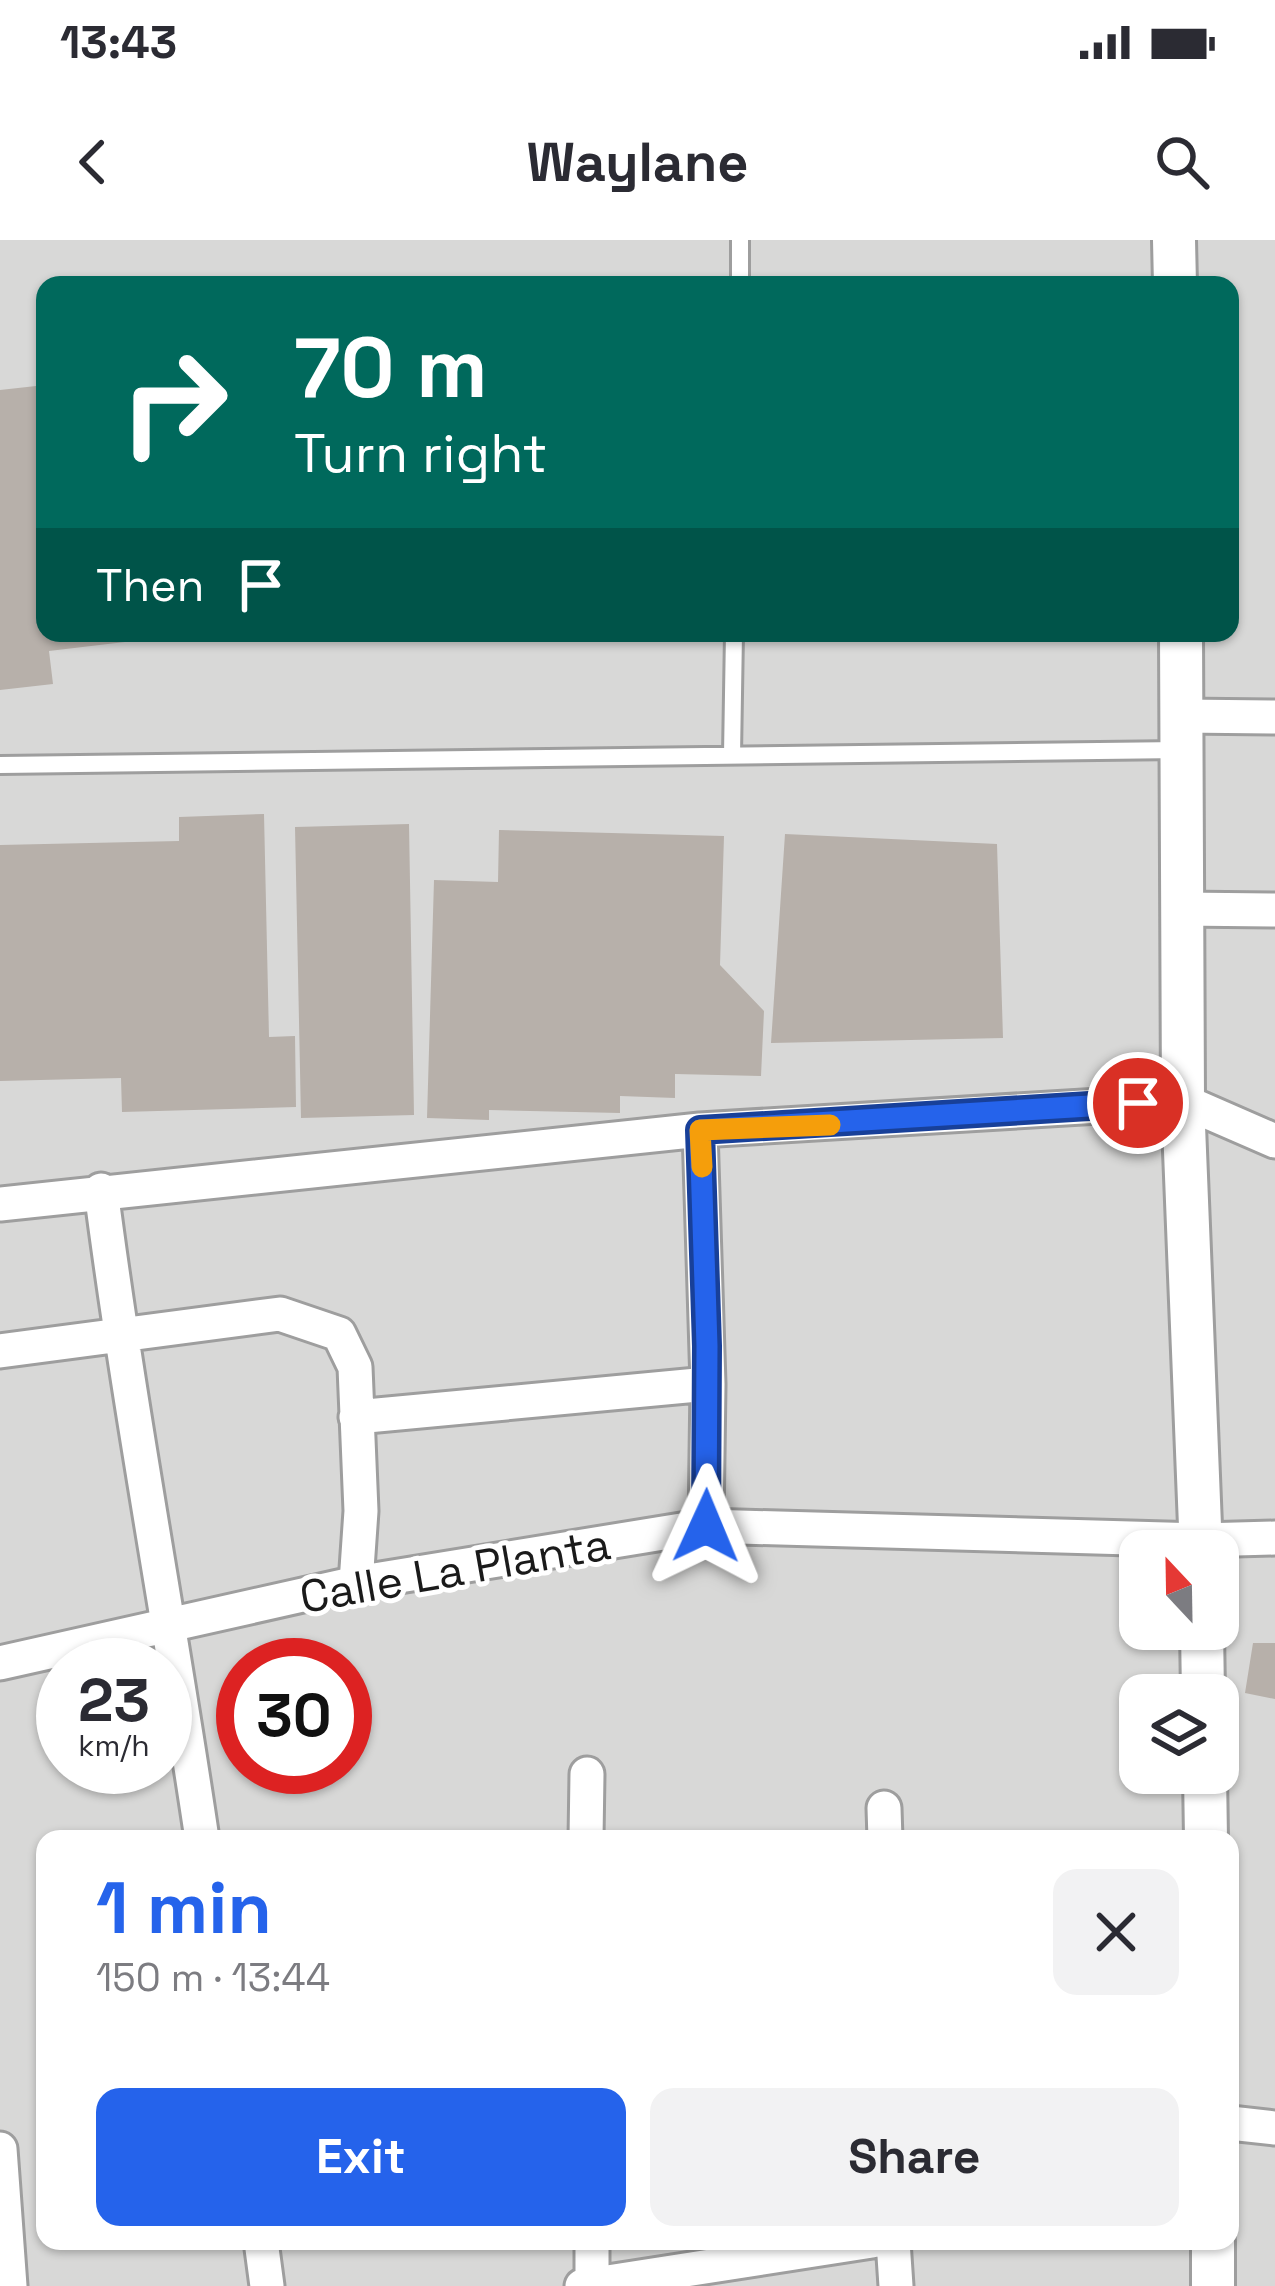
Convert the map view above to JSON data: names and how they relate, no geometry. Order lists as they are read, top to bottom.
{
  "streets": {
    "street": ["Calle La Planta"]
  },
  "north": "top",
  "page": {
    "status": "13:43",
    "header": "Waylane",
    "turn": ["70 m", "Turn right"],
    "then": "Then",
    "speed": "23 km/h",
    "limit": "30",
    "heading": ["1 min", "150 m · 13:44"],
    "buttons": ["Exit", "Share"]
  }
}
